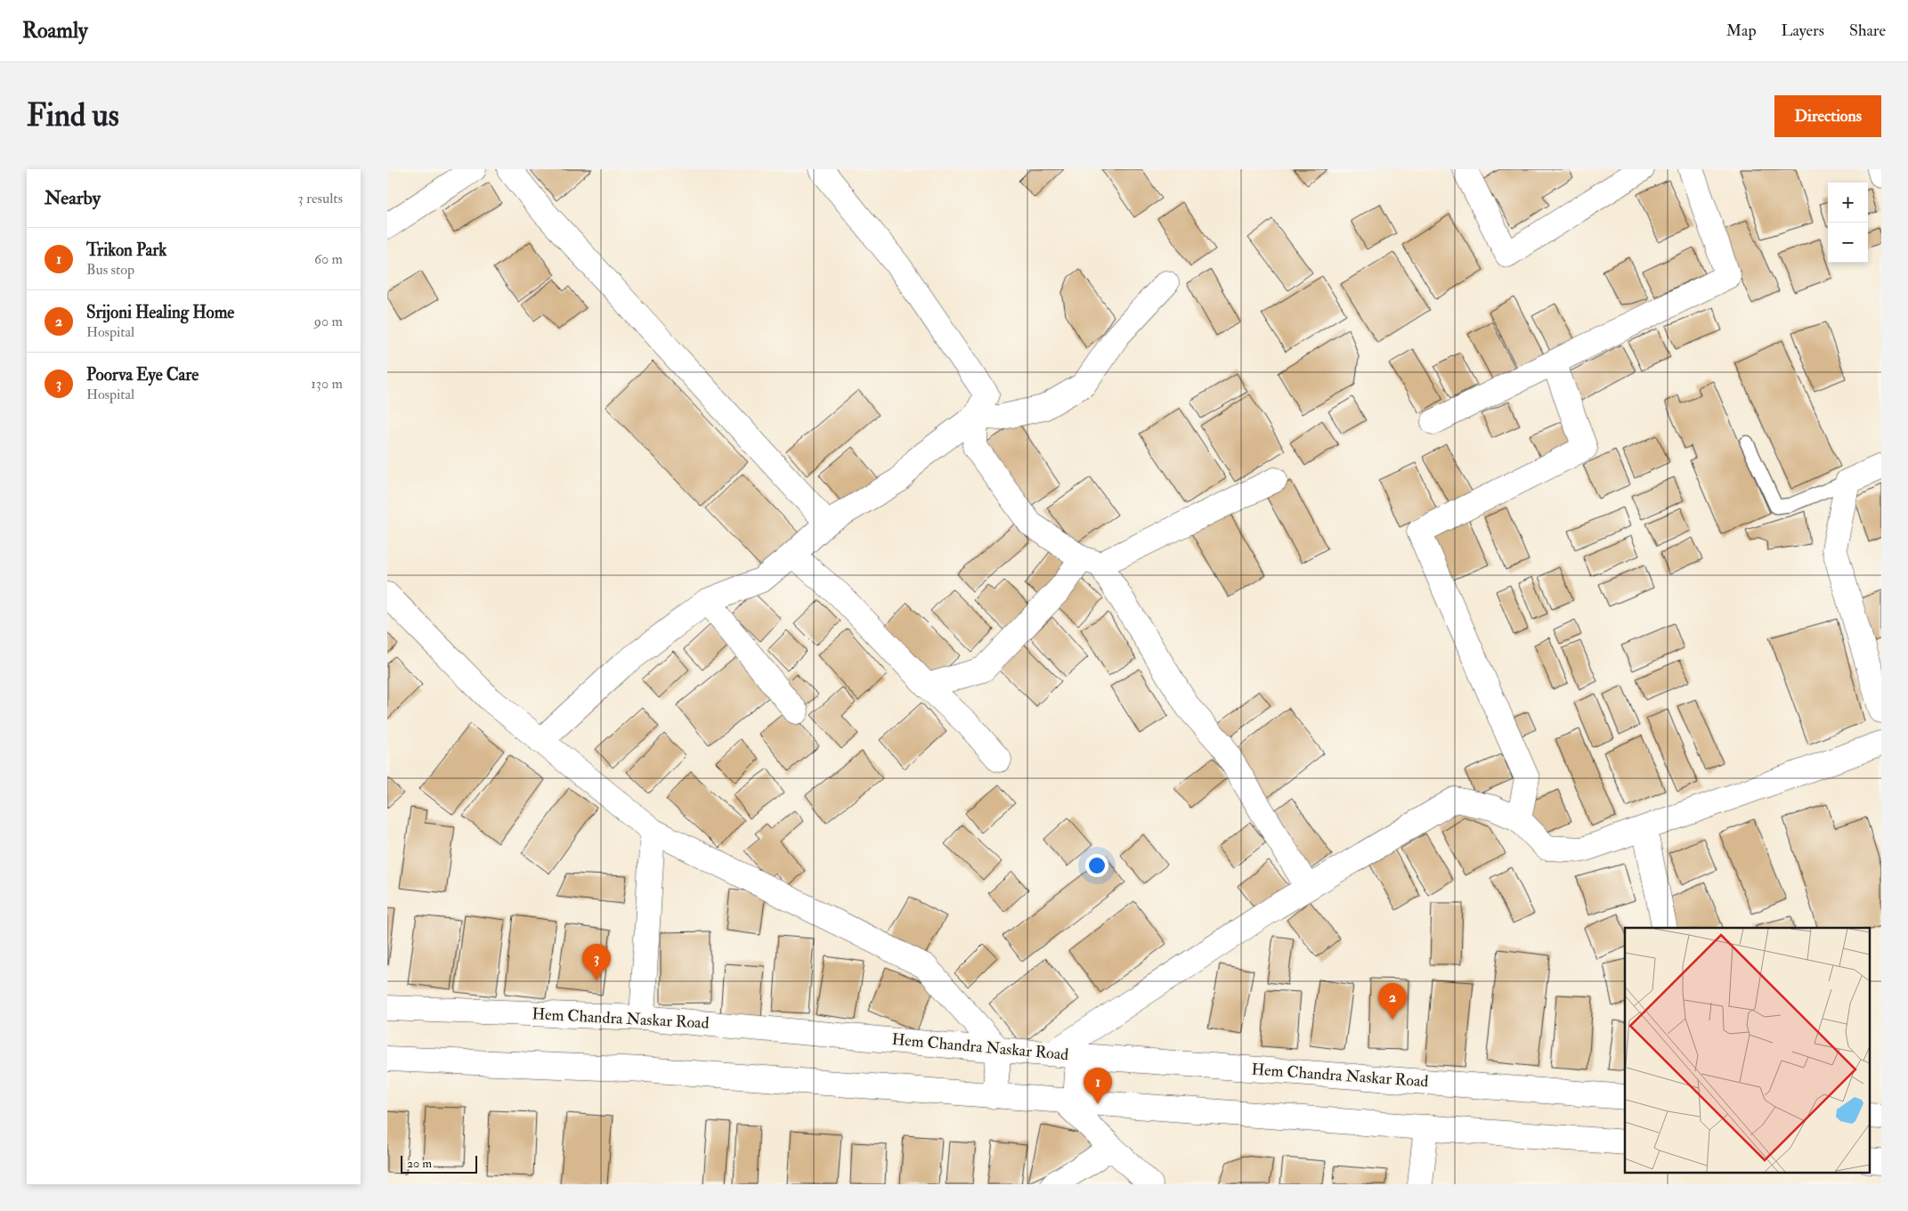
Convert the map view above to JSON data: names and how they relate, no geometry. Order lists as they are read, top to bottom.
{
  "streets": {
    "street": ["Hem Chandra Naskar Road"]
  },
  "scale_bar": "20 m",
  "page": {
    "header": "Roamly",
    "nav": ["Map", "Layers", "Share"],
    "buttons": "Directions",
    "title": "Find us",
    "heading": ["Nearby", "3 results"],
    "map_buttons": ["+", "−"],
    "list": [
      {
        "mark": "1",
        "name": "Trikon Park",
        "note": "Bus stop",
        "value": "60 m"
      },
      {
        "mark": "2",
        "name": "Srijoni Healing Home",
        "note": "Hospital",
        "value": "90 m"
      },
      {
        "mark": "3",
        "name": "Poorva Eye Care",
        "note": "Hospital",
        "value": "130 m"
      }
    ],
    "pins": ["3", "2", "1"],
    "scale": "20 m"
  }
}
